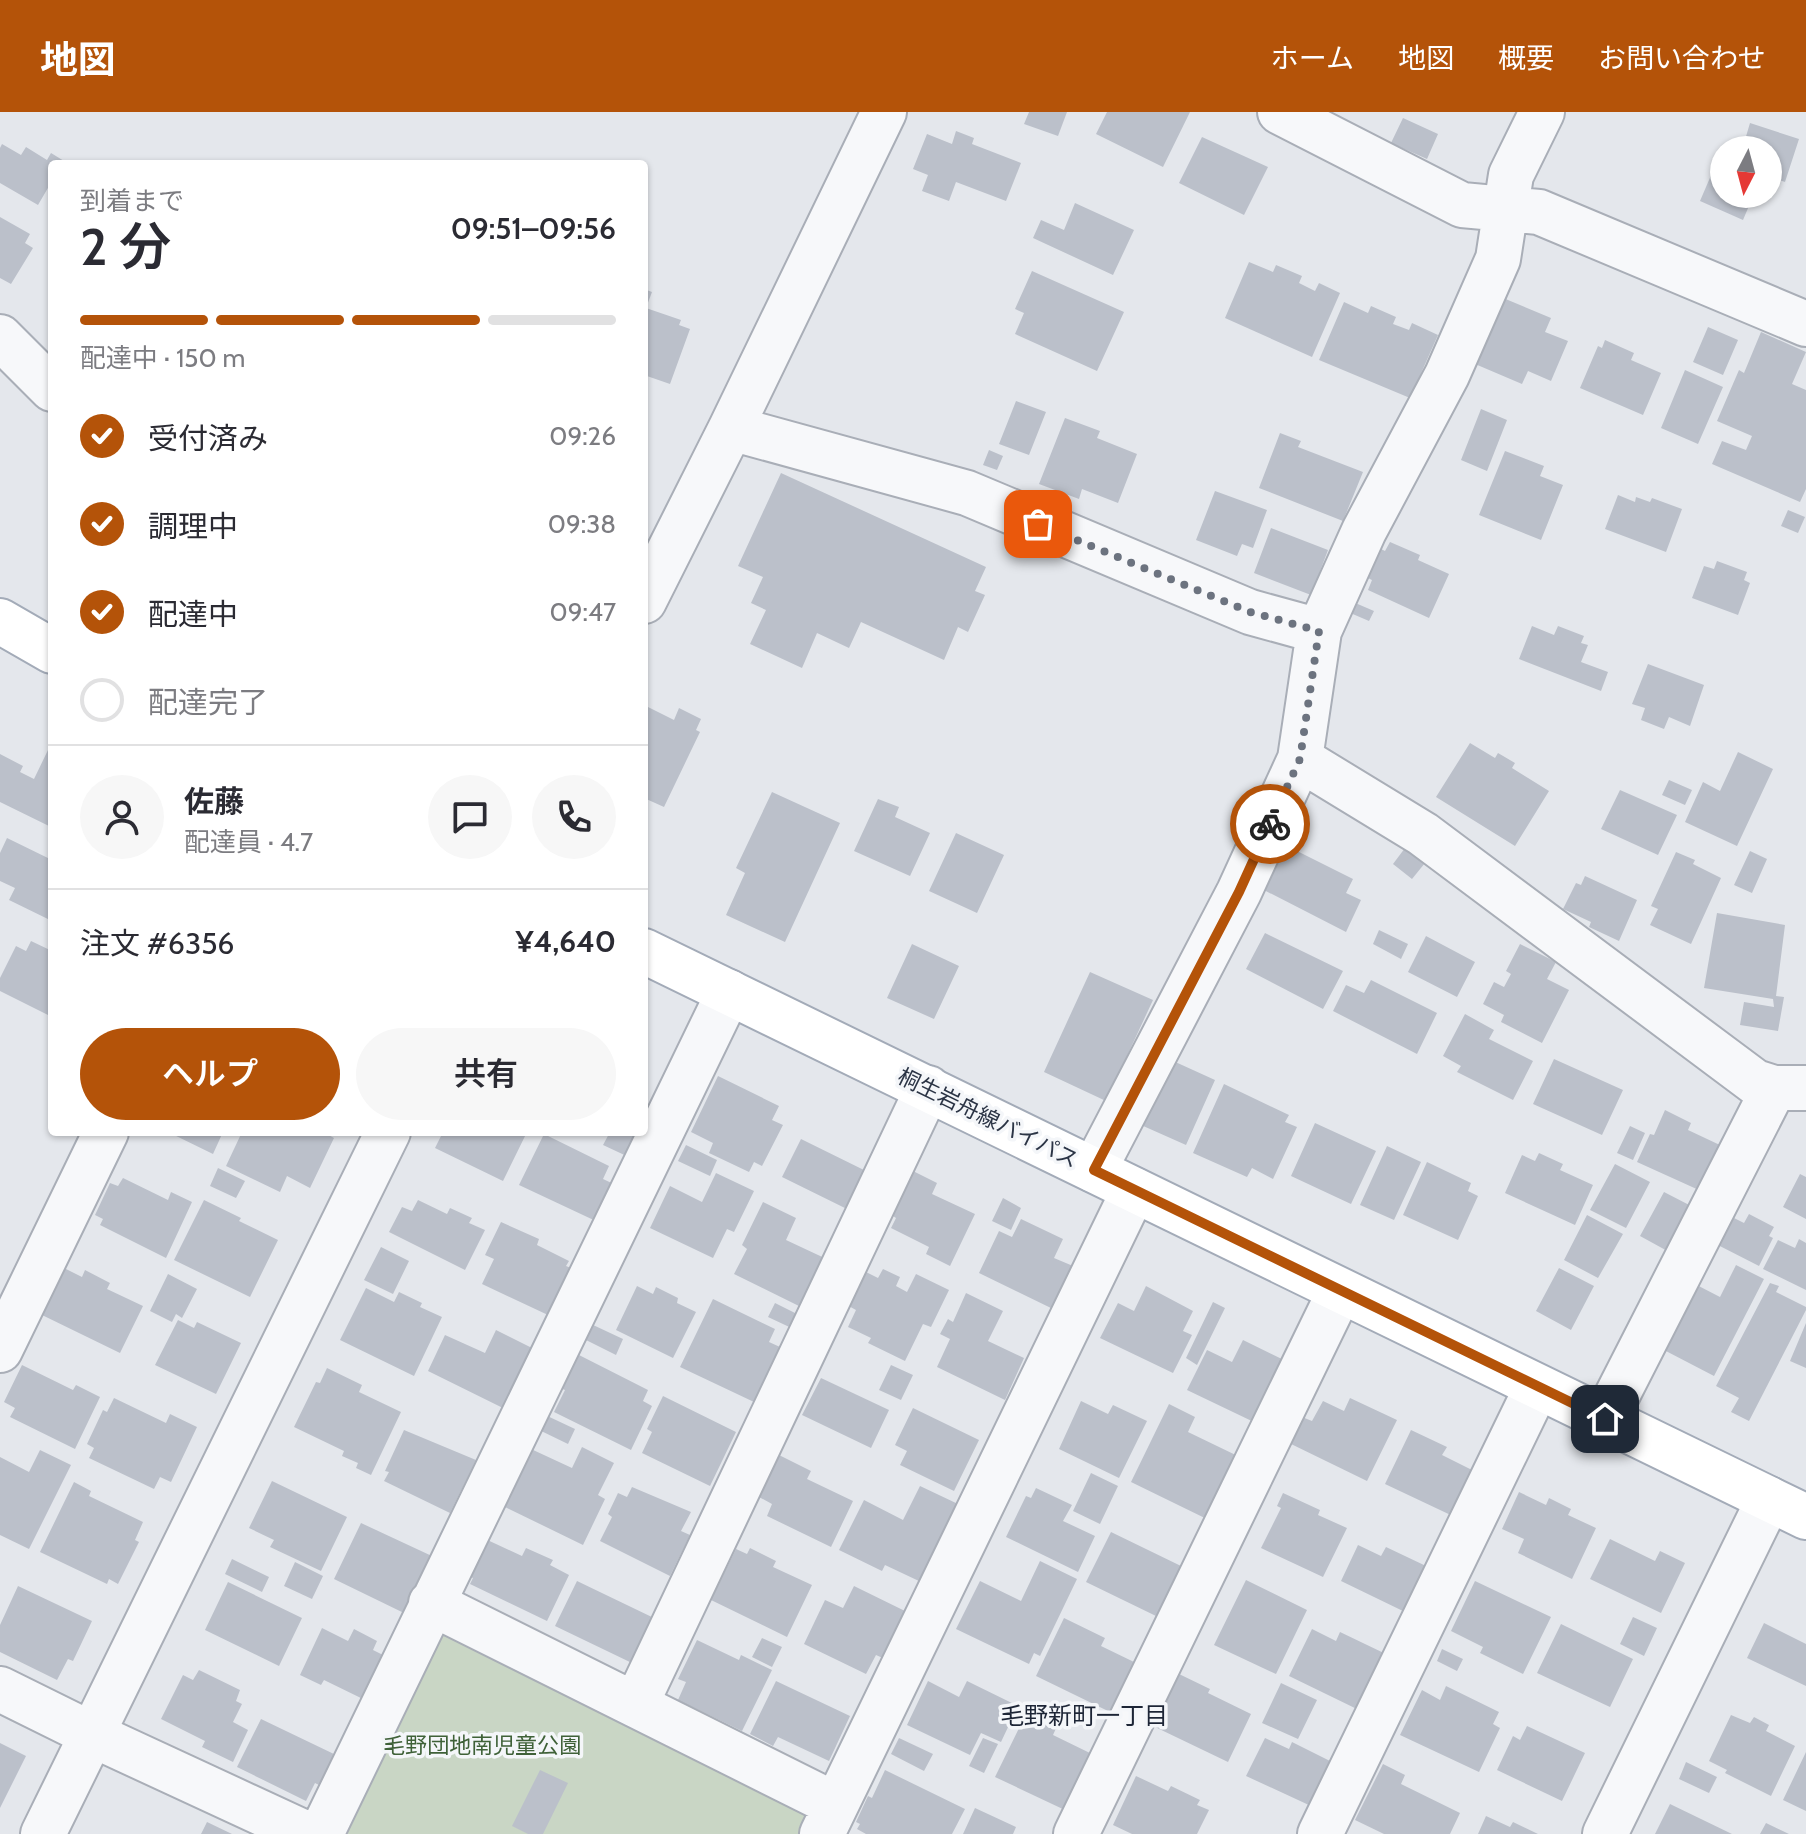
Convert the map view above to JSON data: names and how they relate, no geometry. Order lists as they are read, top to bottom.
{
  "streets": {
    "main road": ["桐生岩舟線バイパス"]
  },
  "districts": ["毛野新町一丁目"],
  "parks": ["毛野団地南児童公園"],
  "north": "bottom",
  "page": {
    "header": "地図",
    "nav": [
      "ホーム",
      "地図",
      "概要",
      "お問い合わせ"
    ],
    "heading": ["2 分", "到着まで", "09:51–09:56"],
    "panel": [
      "佐藤",
      "配達員 · 4.7",
      "注文 #6356",
      "¥4,640"
    ],
    "bar": "配達中 · 150 m",
    "list": [
      ["受付済み", "09:26"],
      ["調理中", "09:38"],
      ["配達中", "09:47"],
      "配達完了"
    ],
    "buttons": ["ヘルプ", "共有"]
  }
}
